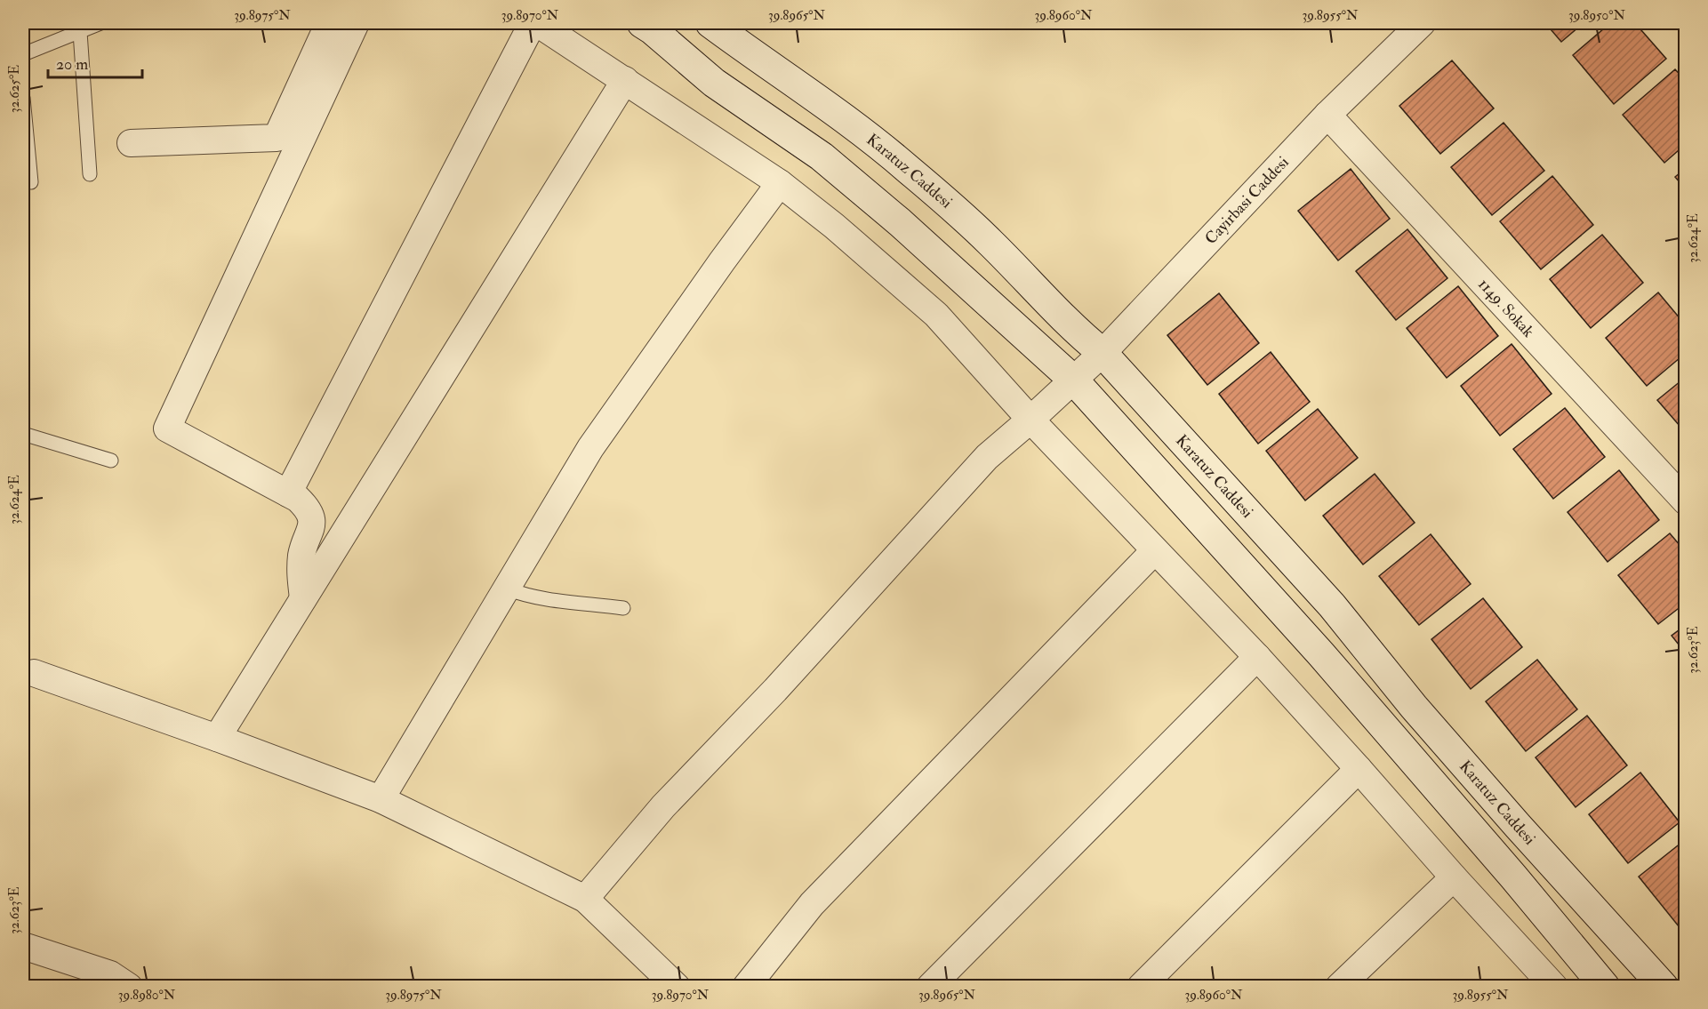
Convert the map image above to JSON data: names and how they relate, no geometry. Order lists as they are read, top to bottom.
{
  "streets": {
    "street": ["Karatuz Caddesi", "Cayirbasi Caddesi", "1149. Sokak"]
  },
  "crossings": [
    ["Karatuz Caddesi", "Cayirbasi Caddesi"],
    ["Cayirbasi Caddesi", "1149. Sokak"]
  ],
  "scale_bar": "20 m",
  "coordinates": [
    "39.8975°N",
    "39.8970°N",
    "39.8965°N",
    "39.8960°N",
    "39.8955°N",
    "39.8950°N",
    "32.625°E",
    "32.624°E",
    "32.623°E",
    "39.8980°N"
  ]
}
